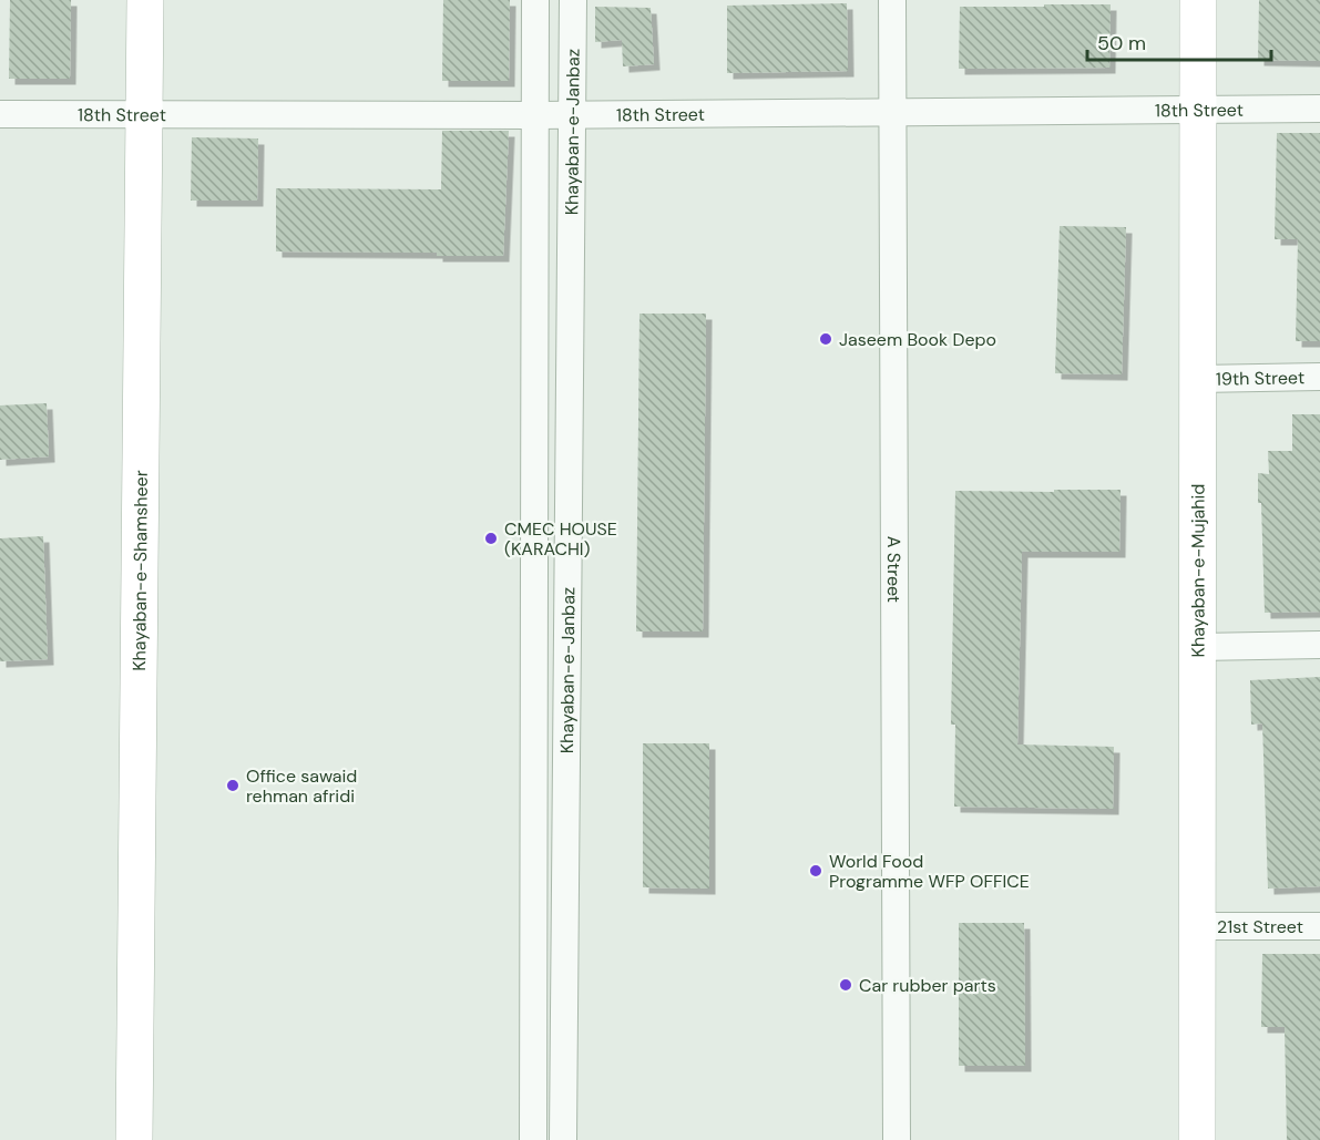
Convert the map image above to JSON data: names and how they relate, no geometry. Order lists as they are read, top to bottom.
{
  "streets": {
    "main road": ["Khayaban-e-Shamsheer", "Khayaban-e-Mujahid"],
    "street": [
      "18th Street",
      "Khayaban-e-Janbaz",
      "19th Street",
      "A Street",
      "21st Street"
    ]
  },
  "crossings": [
    ["18th Street", "Khayaban-e-Janbaz"],
    ["18th Street", "A Street"],
    ["18th Street", "Khayaban-e-Shamsheer"],
    ["18th Street", "Khayaban-e-Mujahid"],
    ["19th Street", "Khayaban-e-Mujahid"],
    ["Khayaban-e-Mujahid", "21st Street"]
  ],
  "places": [
    "Jaseem Book Depo",
    "CMEC HOUSE (KARACHI)",
    "Office sawaid rehman afridi",
    "World Food Programme WFP OFFICE",
    "Car rubber parts"
  ],
  "scale_bar": "50 m"
}
